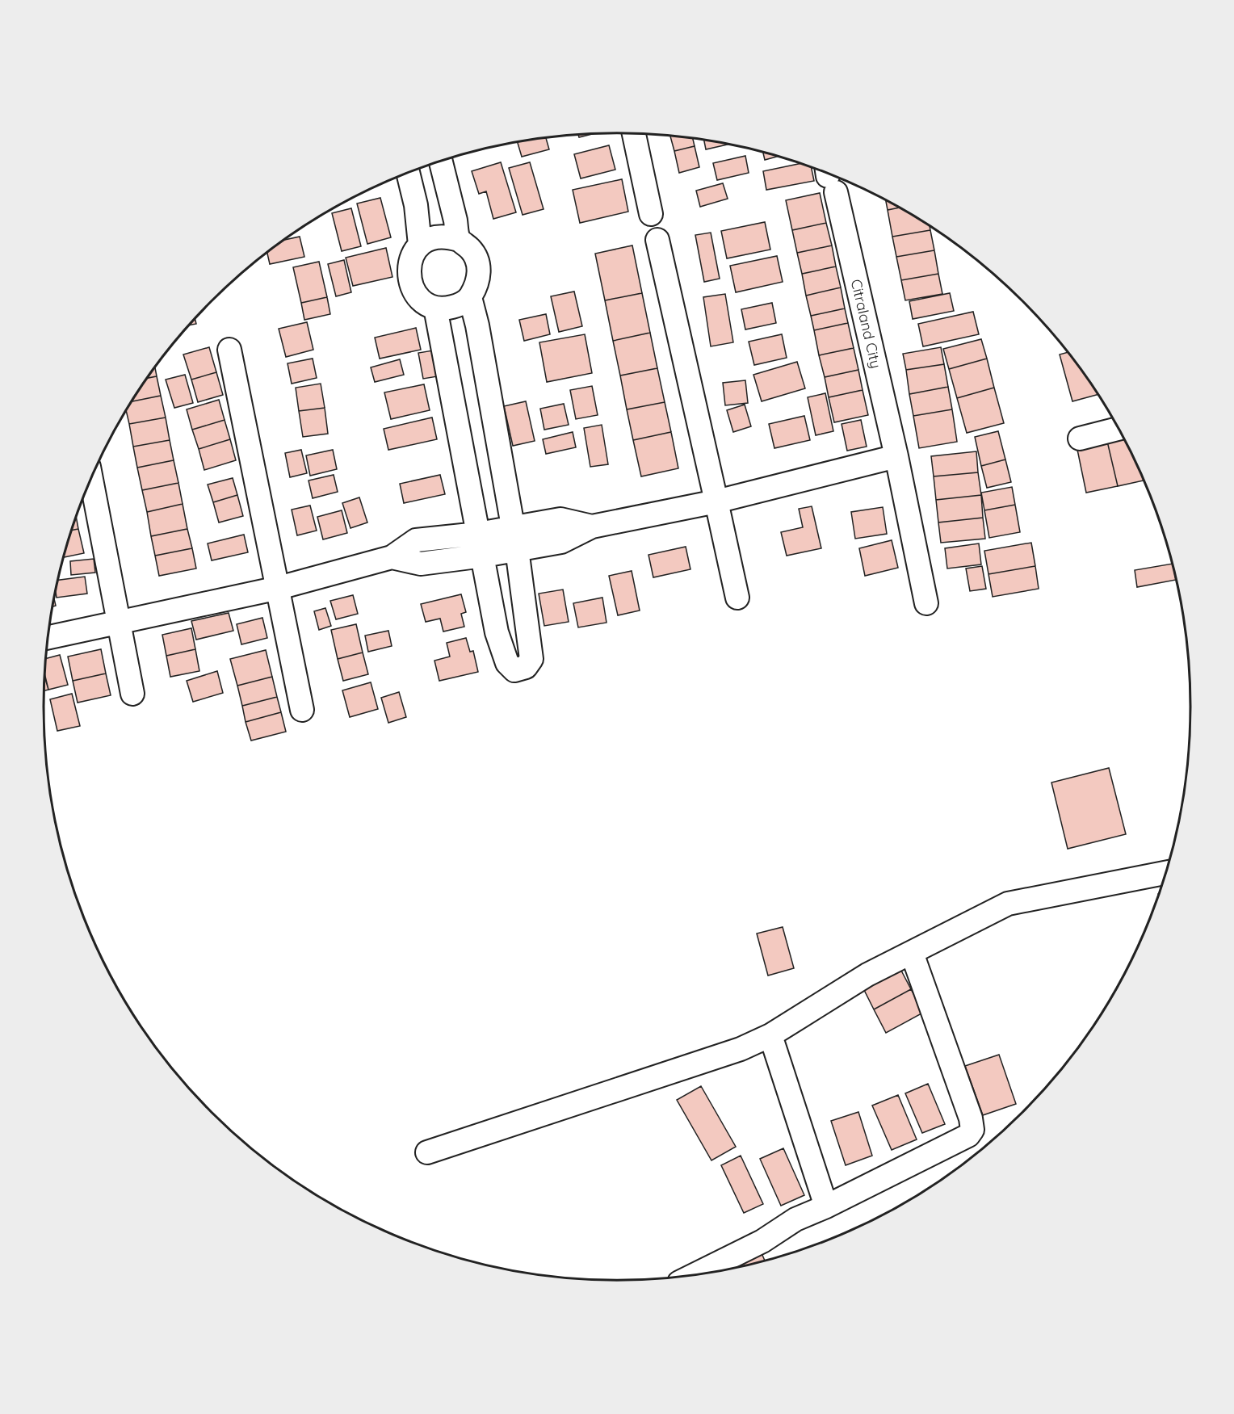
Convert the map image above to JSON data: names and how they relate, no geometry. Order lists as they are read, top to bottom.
{
  "streets": {
    "street": ["Citraland City"]
  }
}
